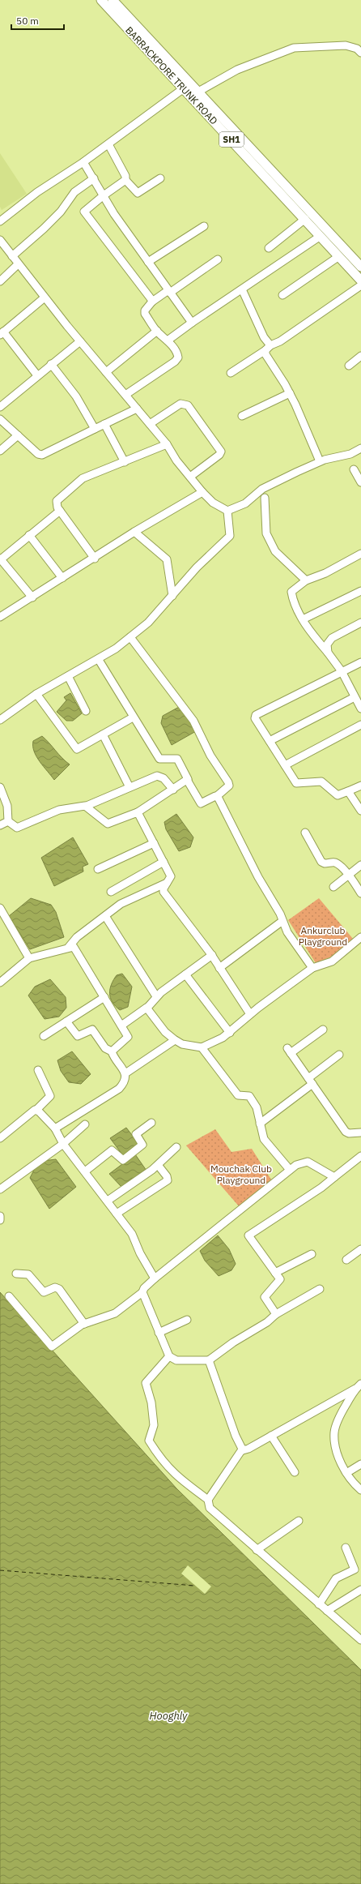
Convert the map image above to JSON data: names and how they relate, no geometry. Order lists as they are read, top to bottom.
{
  "streets": {
    "main road": ["BARRACKPORE TRUNK ROAD", "SH1"]
  },
  "water": ["Hooghly"],
  "parks": ["Ankurclub Playground", "Mouchak Club Playground"],
  "scale_bar": "50 m"
}
